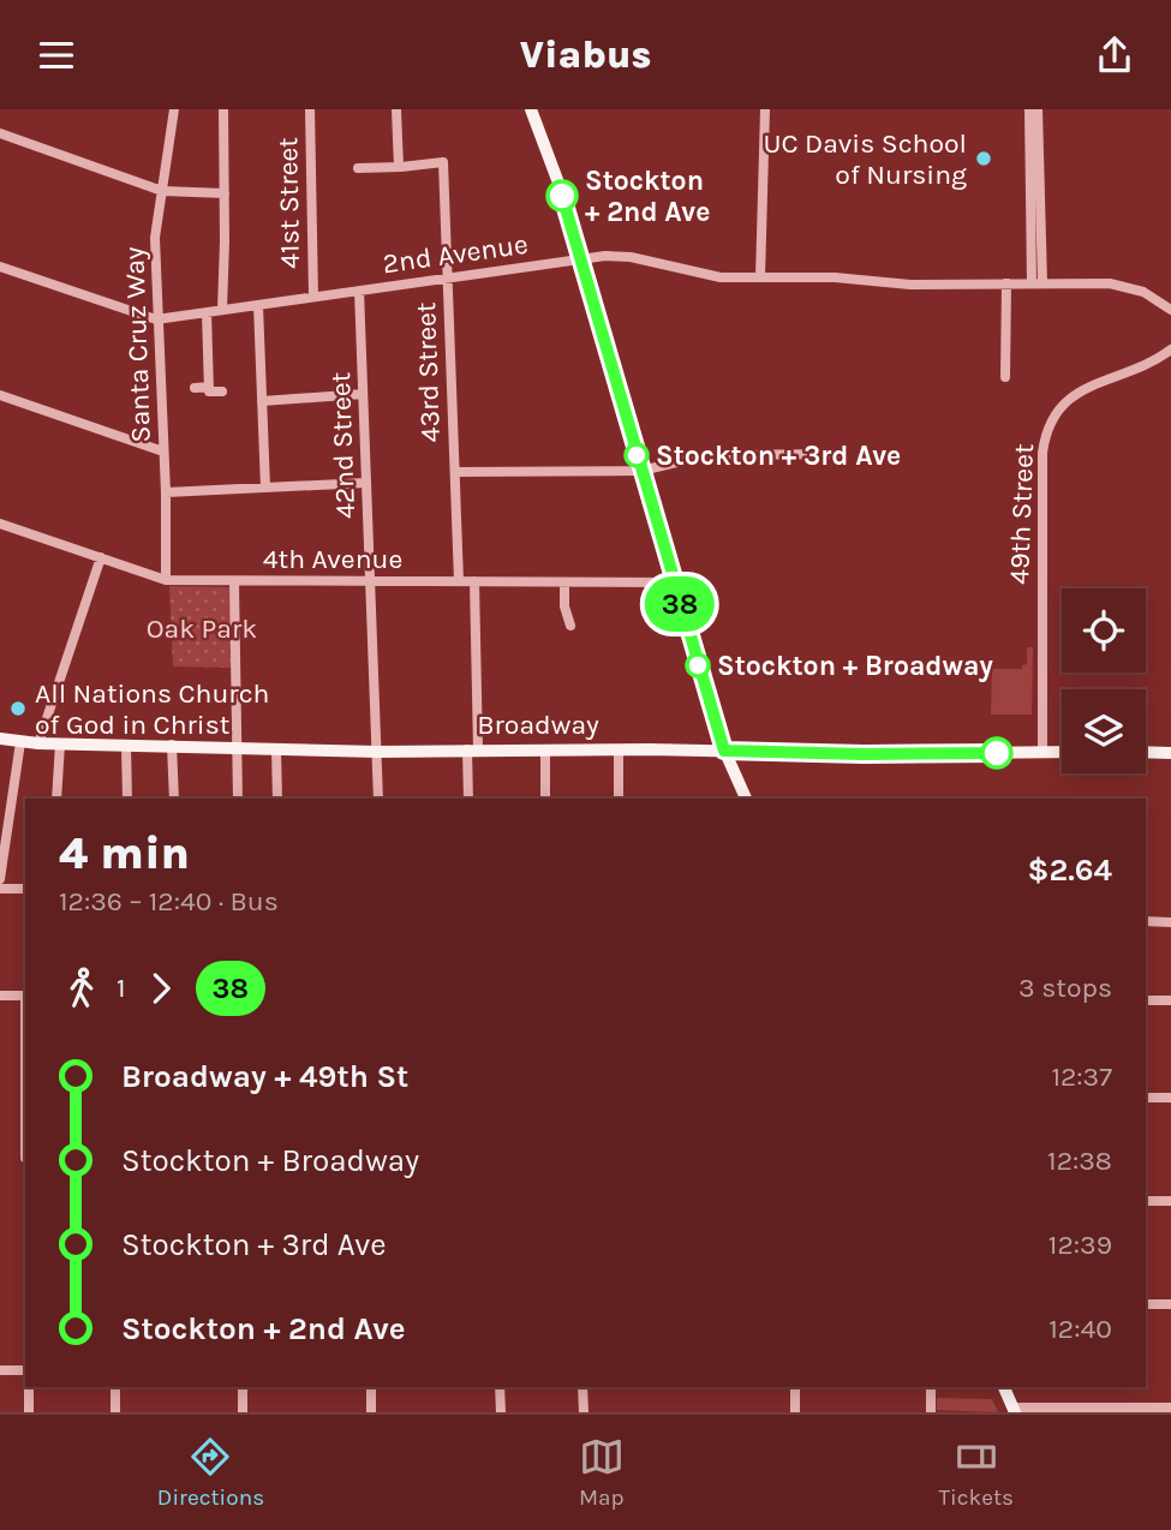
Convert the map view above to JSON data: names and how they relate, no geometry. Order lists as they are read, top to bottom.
{
  "streets": {
    "main road": ["Broadway"],
    "street": [
      "41st Street",
      "2nd Avenue",
      "Santa Cruz Way",
      "43rd Street",
      "42nd Street",
      "49th Street",
      "4th Avenue"
    ]
  },
  "crossings": [
    ["41st Street", "2nd Avenue"],
    ["2nd Avenue", "Santa Cruz Way"],
    ["2nd Avenue", "43rd Street"],
    ["2nd Avenue", "42nd Street"],
    ["Santa Cruz Way", "4th Avenue"],
    ["43rd Street", "4th Avenue"],
    ["42nd Street", "4th Avenue"],
    ["42nd Street", "Broadway"],
    ["49th Street", "Broadway"]
  ],
  "parks": ["Oak Park"],
  "places": [
    "UC Davis School of Nursing",
    "Stockton + 2nd Ave",
    "Stockton + 3rd Ave",
    "Stockton + Broadway",
    "All Nations Church of God in Christ"
  ],
  "lines": ["bus line 38"],
  "page": {
    "header": "Viabus",
    "on_map": "38",
    "heading": ["4 min", "12:36 – 12:40 · Bus", "$2.64"],
    "legs": ["1", "38", "3 stops"],
    "list": [
      {
        "name": "Broadway + 49th St",
        "value": "12:37"
      },
      {
        "name": "Stockton + Broadway",
        "value": "12:38"
      },
      {
        "name": "Stockton + 3rd Ave",
        "value": "12:39"
      },
      {
        "name": "Stockton + 2nd Ave",
        "value": "12:40"
      }
    ],
    "tabs": ["Directions", "Map", "Tickets"]
  }
}
